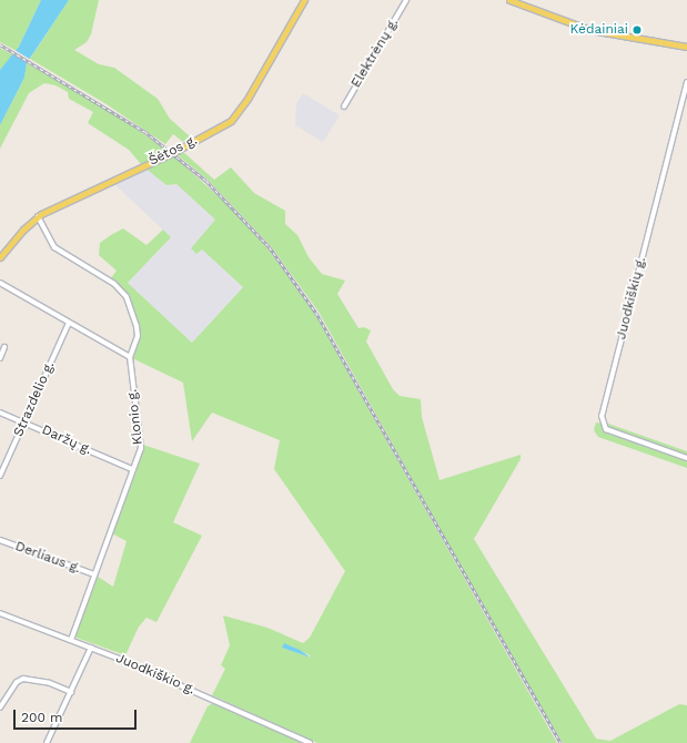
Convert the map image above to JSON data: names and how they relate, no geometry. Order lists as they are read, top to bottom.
{
  "streets": {
    "main road": ["Šėtos g."],
    "street": [
      "Elektrėnų g.",
      "Juodkiškių g.",
      "Strazdelio g.",
      "Klonio g.",
      "Daržų g.",
      "Derliaus g.",
      "Juodkiškio g."
    ]
  },
  "crossings": [
    ["Strazdelio g.", "Daržų g."],
    ["Klonio g.", "Daržų g."],
    ["Klonio g.", "Derliaus g."],
    ["Klonio g.", "Juodkiškio g."]
  ],
  "places": ["Kėdainiai"],
  "scale_bar": "200 m"
}
